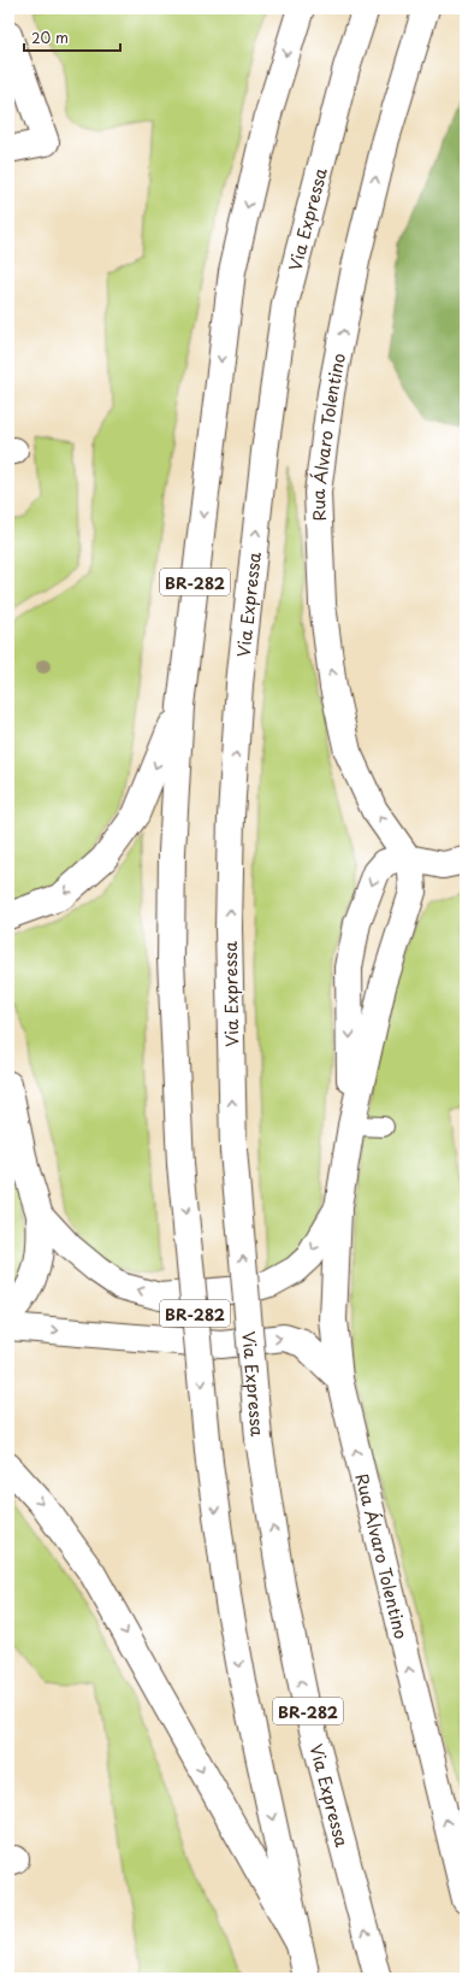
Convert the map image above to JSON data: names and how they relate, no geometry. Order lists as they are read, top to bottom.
{
  "streets": {
    "main road": ["Via Expressa", "Rua Álvaro Tolentino", "BR-282"]
  },
  "scale_bar": "20 m"
}
